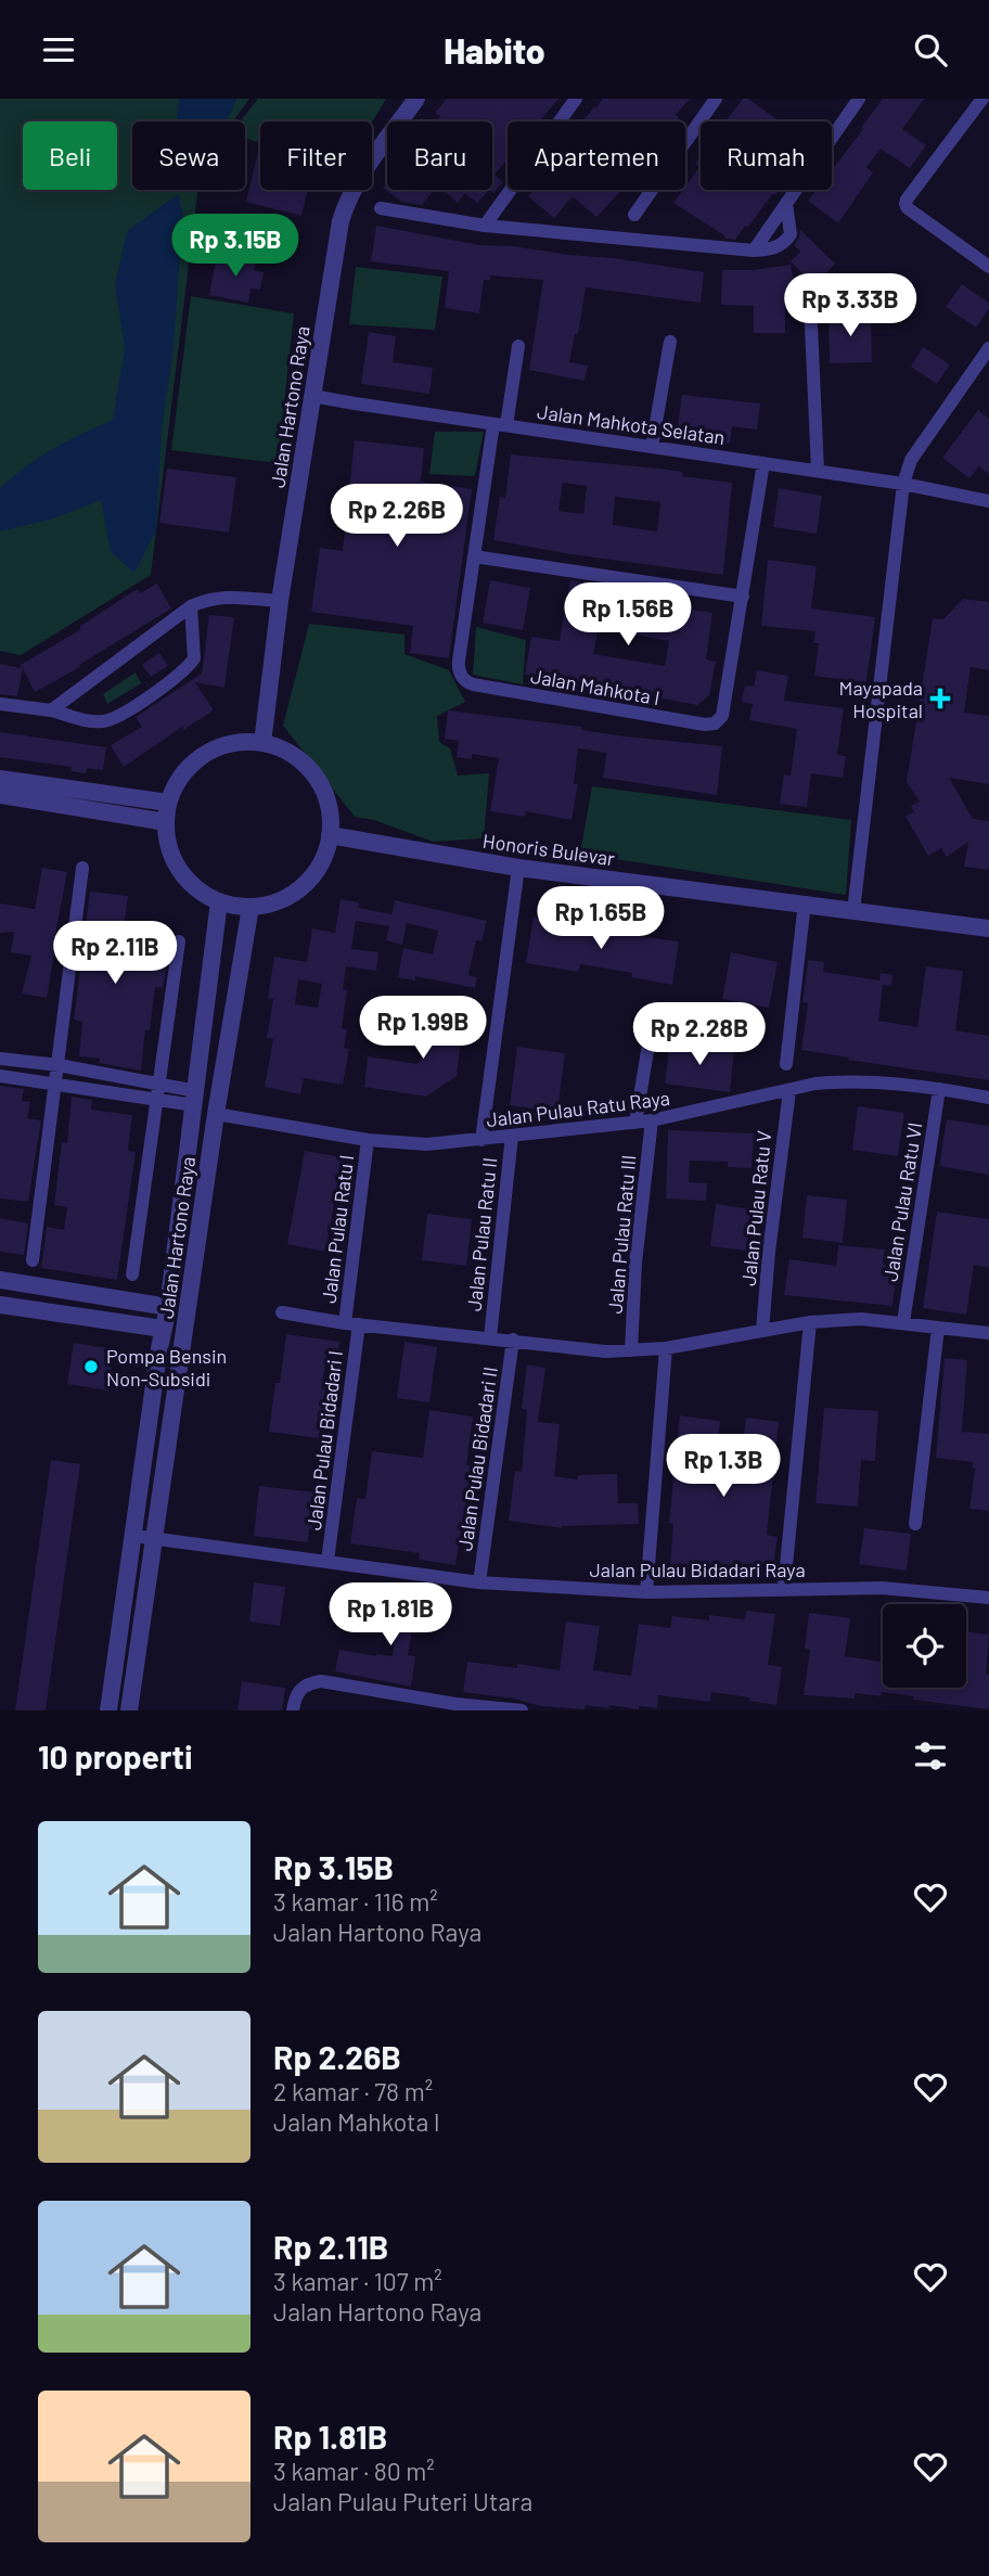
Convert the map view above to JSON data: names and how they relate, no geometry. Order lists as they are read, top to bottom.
{
  "streets": {
    "street": [
      "Jalan Hartono Raya",
      "Jalan Mahkota Selatan",
      "Jalan Mahkota I",
      "Honoris Bulevar",
      "Jalan Pulau Ratu Raya",
      "Jalan Pulau Ratu VI",
      "Jalan Pulau Ratu V",
      "Jalan Pulau Ratu I",
      "Jalan Pulau Ratu II",
      "Jalan Pulau Ratu III",
      "Jalan Pulau Bidadari I",
      "Jalan Pulau Bidadari II",
      "Jalan Pulau Bidadari Raya"
    ]
  },
  "crossings": [
    ["Jalan Hartono Raya", "Jalan Mahkota Selatan"],
    ["Jalan Hartono Raya", "Honoris Bulevar"],
    ["Jalan Hartono Raya", "Jalan Pulau Ratu Raya"],
    ["Jalan Hartono Raya", "Jalan Pulau Bidadari Raya"],
    ["Jalan Mahkota Selatan", "Jalan Mahkota I"],
    ["Jalan Pulau Ratu Raya", "Jalan Pulau Ratu VI"],
    ["Jalan Pulau Ratu Raya", "Jalan Pulau Ratu V"],
    ["Jalan Pulau Ratu Raya", "Jalan Pulau Ratu I"],
    ["Jalan Pulau Ratu Raya", "Jalan Pulau Ratu II"],
    ["Jalan Pulau Ratu Raya", "Jalan Pulau Ratu III"],
    ["Jalan Pulau Ratu I", "Jalan Pulau Bidadari I"],
    ["Jalan Pulau Bidadari I", "Jalan Pulau Bidadari Raya"],
    ["Jalan Pulau Bidadari II", "Jalan Pulau Bidadari Raya"]
  ],
  "places": {
    "health": ["Mayapada Hospital"],
    "other": ["Pompa Bensin Non-Subsidi"]
  },
  "page": {
    "header": "Habito",
    "chip": [
      "Beli",
      "Sewa",
      "Filter",
      "Baru",
      "Apartemen",
      "Rumah"
    ],
    "price": [
      "Rp 3.15B",
      "Rp 3.33B",
      "Rp 2.26B",
      "Rp 1.56B",
      "Rp 1.65B",
      "Rp 2.11B",
      "Rp 1.99B",
      "Rp 2.28B",
      "Rp 1.3B",
      "Rp 1.81B"
    ],
    "heading": "10 properti",
    "list": [
      {
        "name": "Rp 3.15B",
        "note": "3 kamar · 116 m² · Jalan Hartono Raya"
      },
      {
        "name": "Rp 2.26B",
        "note": "2 kamar · 78 m² · Jalan Mahkota I"
      },
      {
        "name": "Rp 2.11B",
        "note": "3 kamar · 107 m² · Jalan Hartono Raya"
      },
      {
        "name": "Rp 1.81B",
        "note": "3 kamar · 80 m² · Jalan Pulau Puteri Utara"
      }
    ]
  }
}
